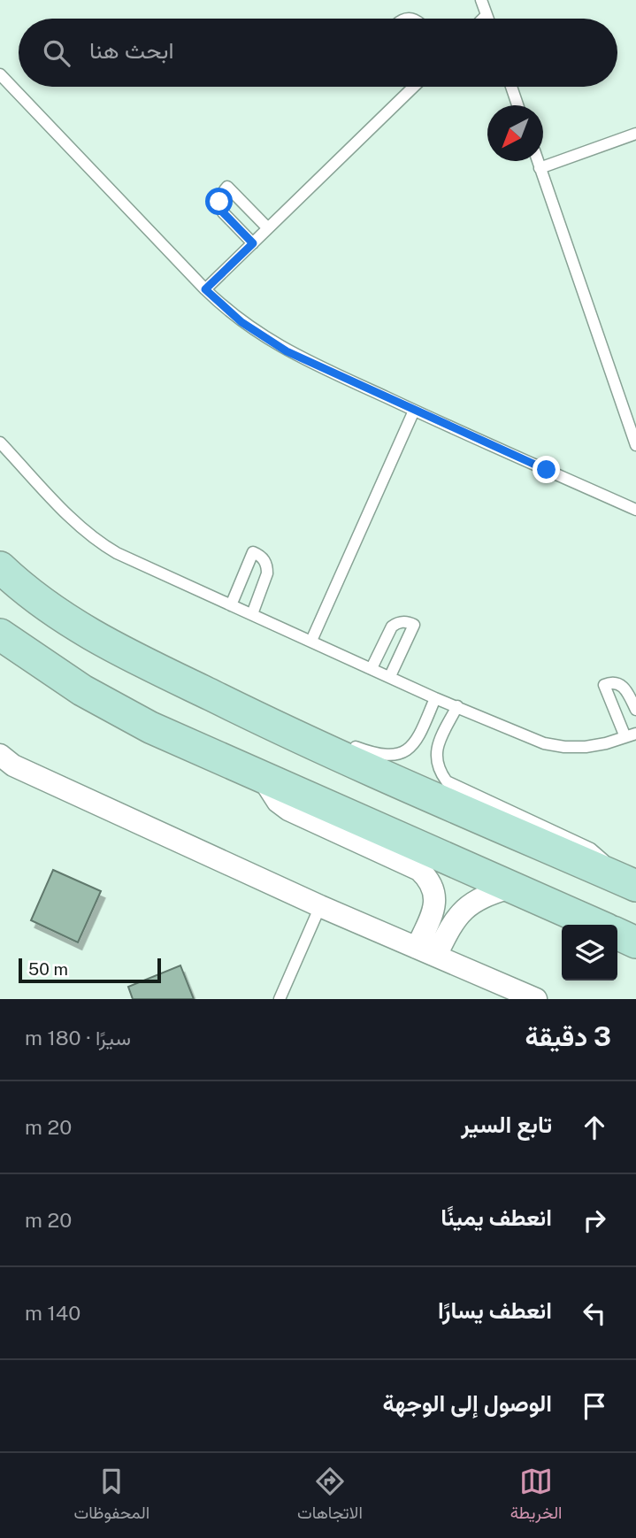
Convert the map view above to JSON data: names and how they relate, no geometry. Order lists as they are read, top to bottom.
{
  "scale_bar": "50 m",
  "north": "bottom left",
  "page": {
    "search": "ابحث هنا",
    "scale": "50 m",
    "heading": ["3 دقيقة", "سيرًا · 180 m"],
    "list": [
      ["تابع السير", "20 m"],
      ["انعطف يمينًا", "20 m"],
      ["انعطف يسارًا", "140 m"],
      "الوصول إلى الوجهة"
    ],
    "nav": ["الخريطة", "الاتجاهات", "المحفوظات"]
  }
}
